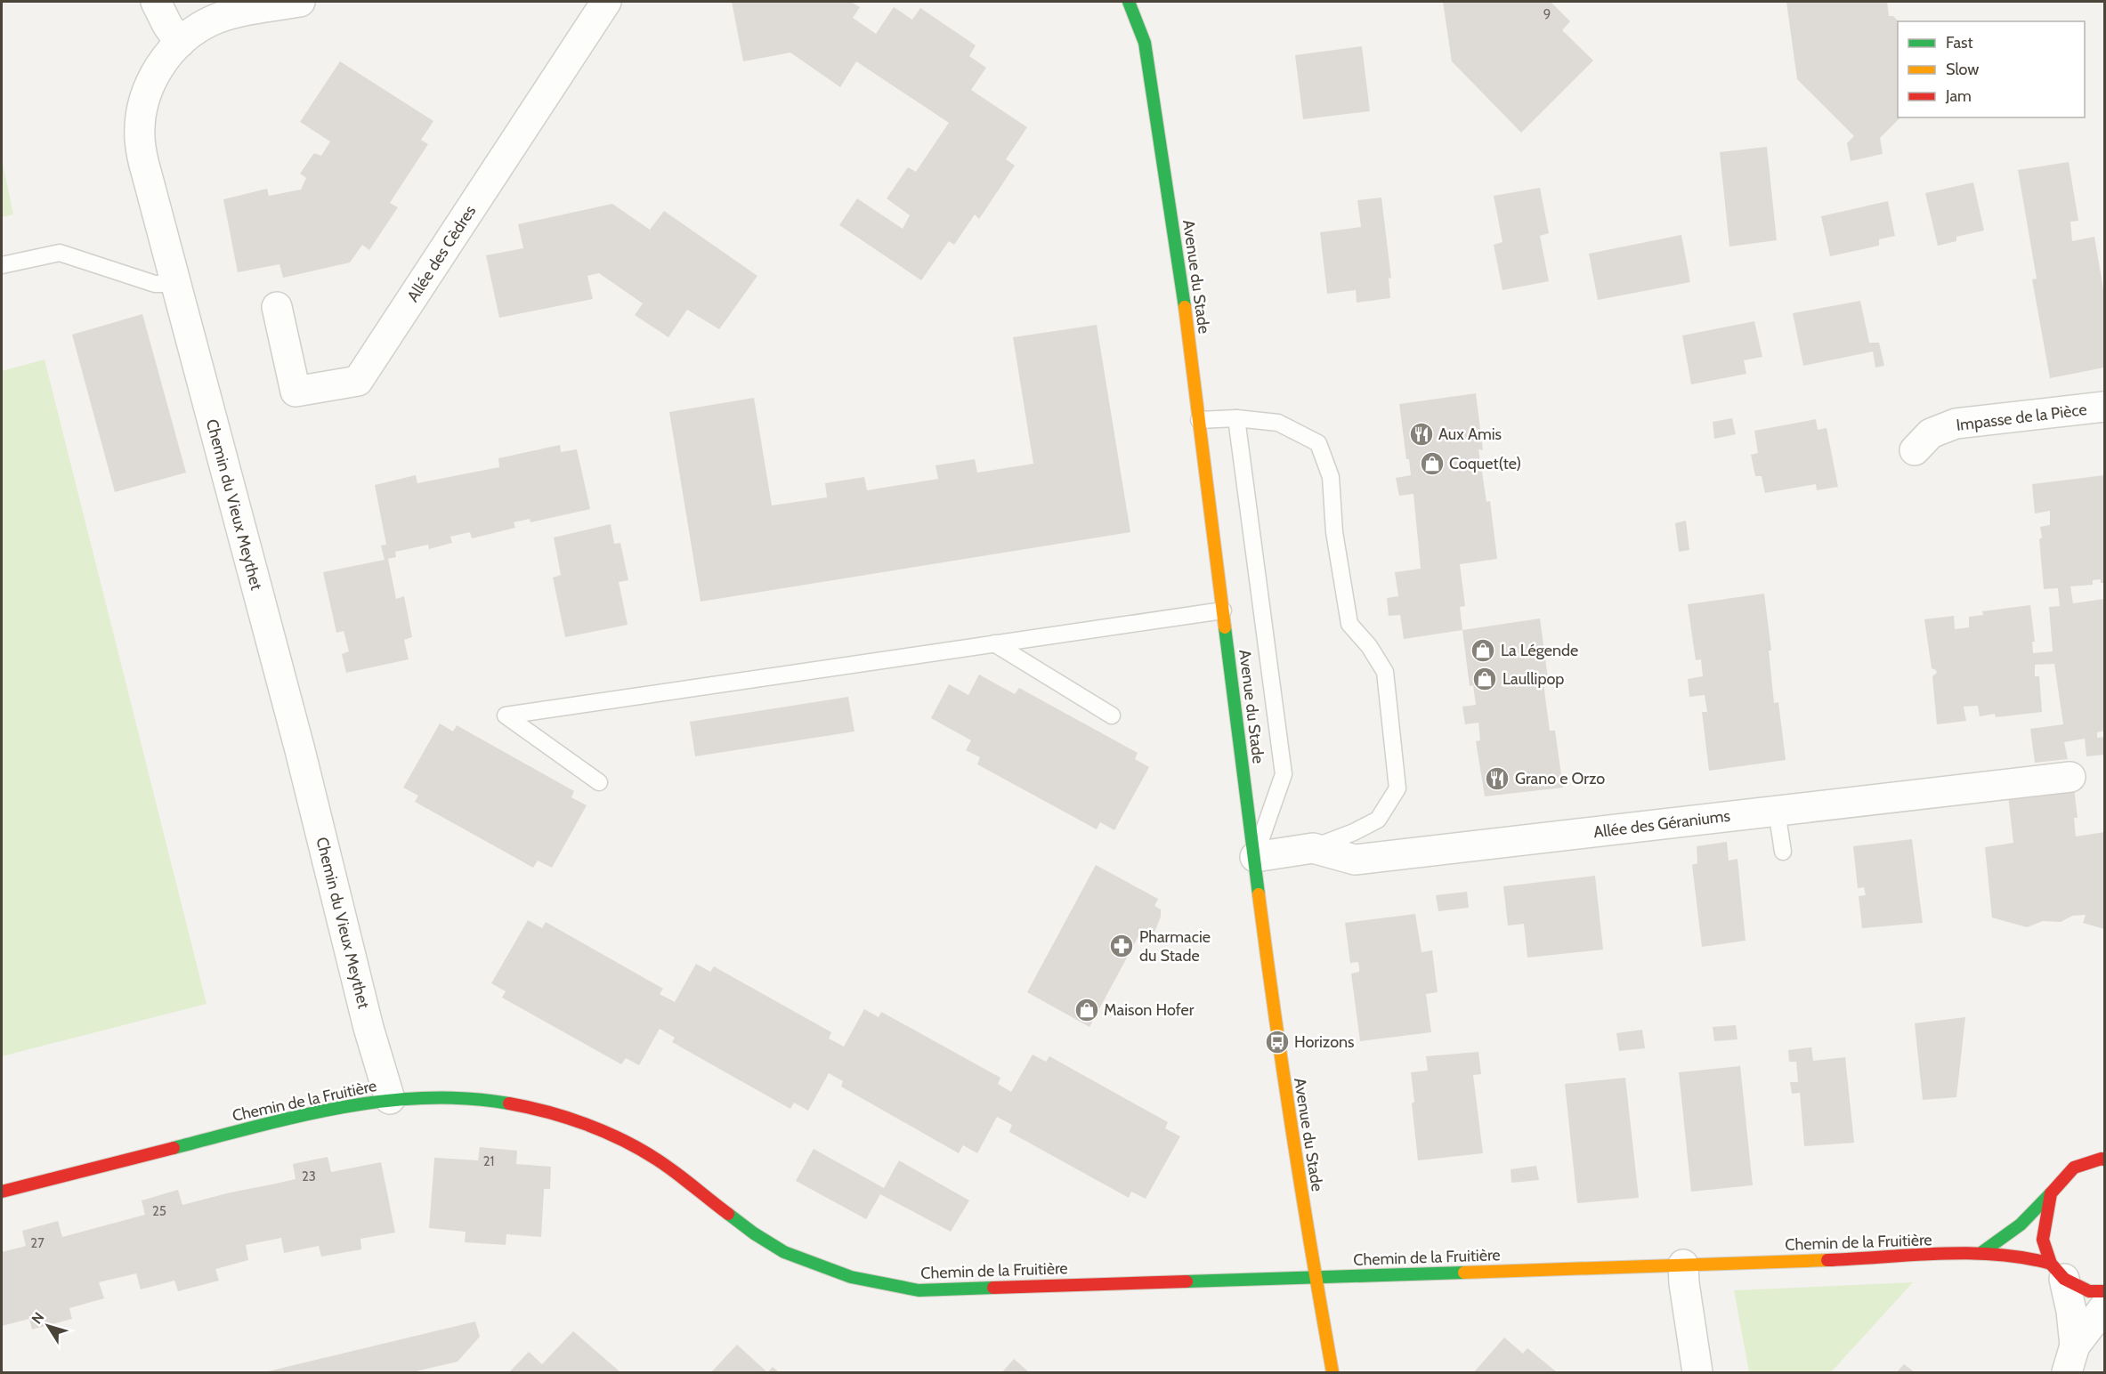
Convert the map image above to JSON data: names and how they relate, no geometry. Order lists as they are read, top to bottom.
{
  "streets": {
    "street": [
      "Allée des Cèdres",
      "Avenue du Stade",
      "Impasse de la Pièce",
      "Chemin du Vieux Meythet",
      "Allée des Géraniums",
      "Chemin de la Fruitière"
    ]
  },
  "crossings": [
    ["Avenue du Stade", "Allée des Géraniums"],
    ["Avenue du Stade", "Chemin de la Fruitière"],
    ["Chemin du Vieux Meythet", "Chemin de la Fruitière"]
  ],
  "places": {
    "restaurant": ["Aux Amis", "Grano e Orzo"],
    "shop": [
      "Coquet(te)",
      "La Légende",
      "Laullipop",
      "Maison Hofer"
    ],
    "pharmacy": ["Pharmacie du Stade"],
    "bus stop": ["Horizons"]
  },
  "house_numbers": [
    "9",
    "21",
    "23",
    "25",
    "27"
  ],
  "legend": ["Fast", "Slow", "Jam"],
  "north": "top left"
}
